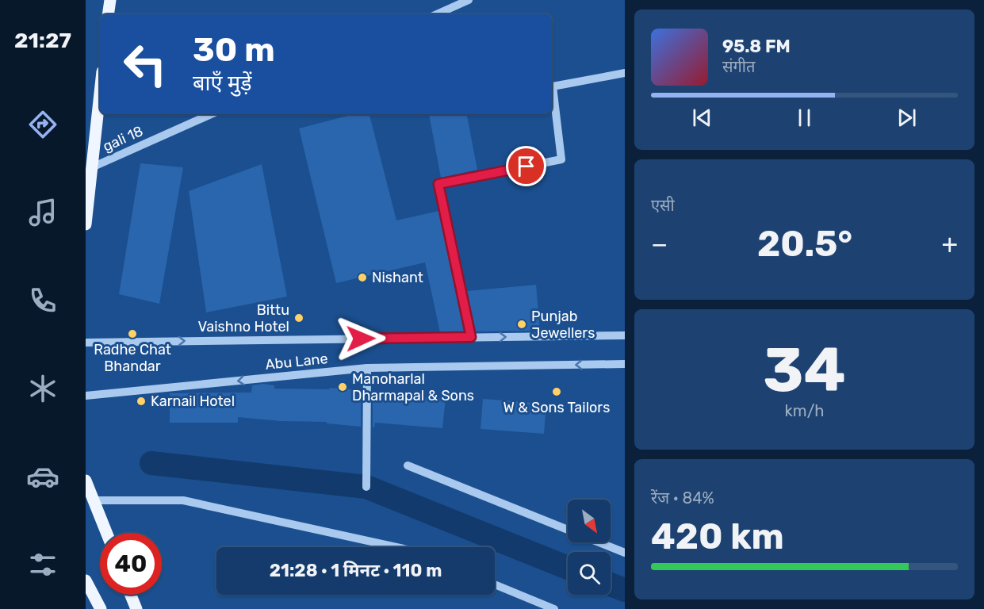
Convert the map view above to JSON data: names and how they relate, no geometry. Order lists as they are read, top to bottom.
{
  "streets": {
    "street": ["gali 18", "Abu Lane"]
  },
  "places": [
    "Nishant",
    "Bittu Vaishno Hotel",
    "Punjab Jewellers",
    "Radhe Chat Bhandar",
    "Manoharlal Dharmapal & Sons",
    "W & Sons Tailors",
    "Karnail Hotel"
  ],
  "north": "bottom right",
  "page": {
    "tabs": "21:27",
    "turn": ["30 m", "बाएँ मुड़ें"],
    "song": ["95.8 FM", "संगीत"],
    "tile": [
      "एसी",
      ["34", "km/h"],
      ["रेंज · 84%", "420 km"]
    ],
    "heat": ["−", "20.5°", "+"],
    "limit": "40",
    "trip": "21:28 · 1 मिनट · 110 m"
  }
}
